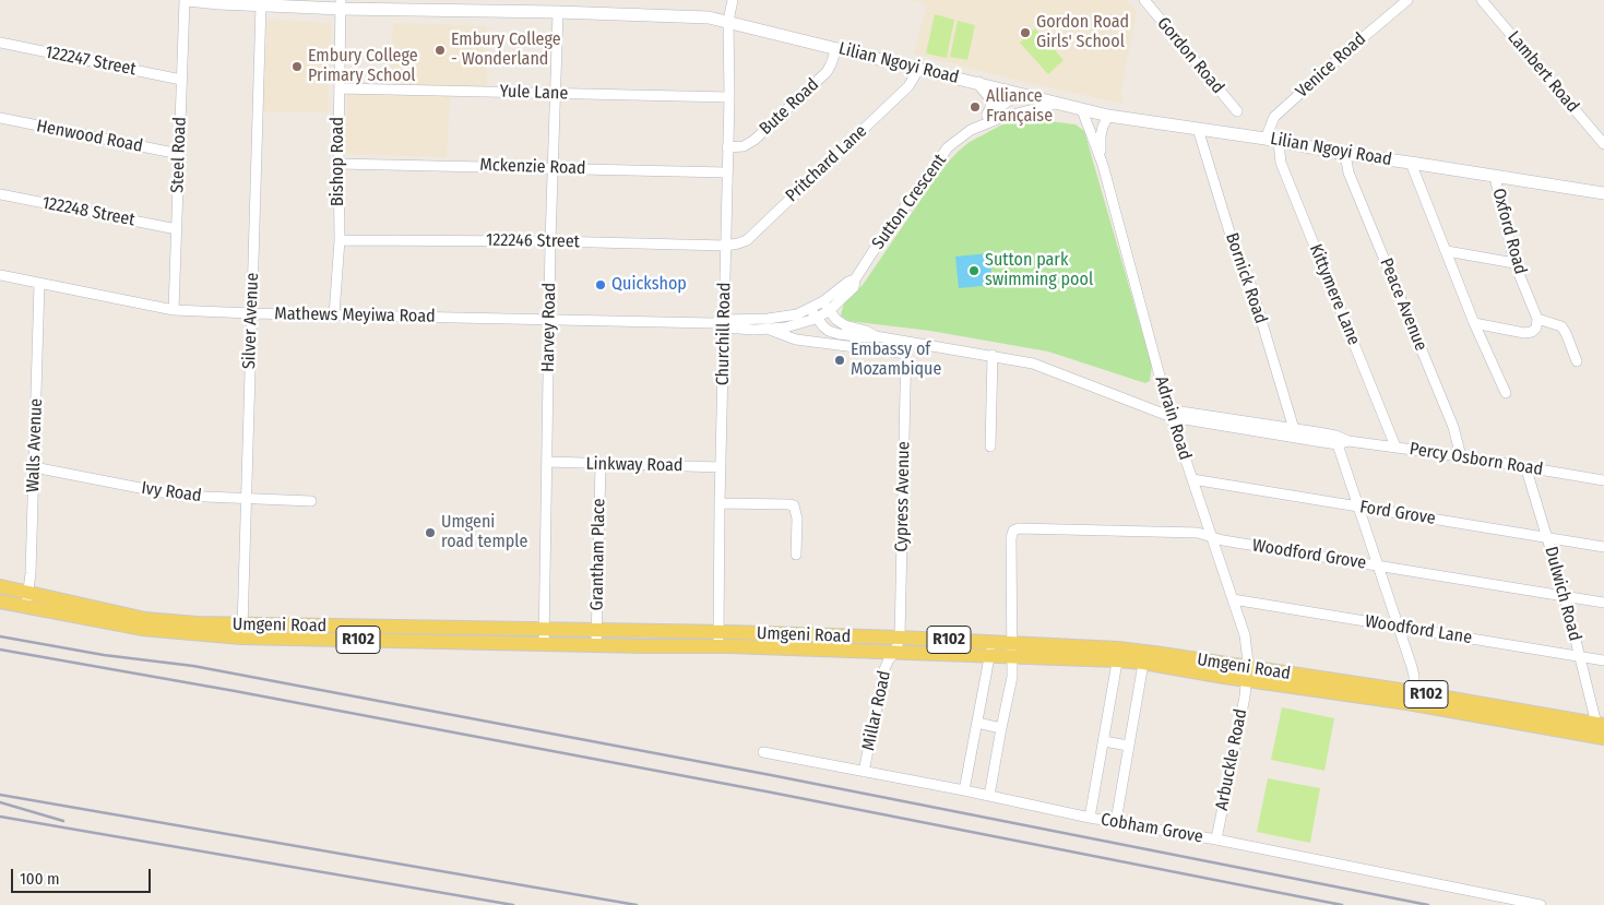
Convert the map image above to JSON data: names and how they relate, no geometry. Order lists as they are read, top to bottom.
{
  "streets": {
    "main road": ["Umgeni Road", "R102"],
    "street": [
      "Gordon Road",
      "122247 Street",
      "Lilian Ngoyi Road",
      "Venice Road",
      "Lambert Road",
      "Yule Lane",
      "Bute Road",
      "Henwood Road",
      "Steel Road",
      "Bishop Road",
      "Pritchard Lane",
      "Mckenzie Road",
      "Sutton Crescent",
      "122248 Street",
      "Oxford Road",
      "122246 Street",
      "Bornick Road",
      "Kittymere Lane",
      "Peace Avenue",
      "Mathews Meyiwa Road",
      "Silver Avenue",
      "Harvey Road",
      "Churchill Road",
      "Adrain Road",
      "Walls Avenue",
      "Percy Osborn Road",
      "Linkway Road",
      "Ivy Road",
      "Cypress Avenue",
      "Ford Grove",
      "Grantham Place",
      "Woodford Grove",
      "Dulwich Road",
      "Woodford Lane",
      "Millar Road",
      "Arbuckle Road",
      "Cobham Grove"
    ]
  },
  "crossings": [
    ["122247 Street", "Steel Road"],
    ["Lilian Ngoyi Road", "Venice Road"],
    ["Lilian Ngoyi Road", "Bute Road"],
    ["Lilian Ngoyi Road", "Steel Road"],
    ["Lilian Ngoyi Road", "Bishop Road"],
    ["Lilian Ngoyi Road", "Pritchard Lane"],
    ["Lilian Ngoyi Road", "Sutton Crescent"],
    ["Lilian Ngoyi Road", "Oxford Road"],
    ["Lilian Ngoyi Road", "Bornick Road"],
    ["Lilian Ngoyi Road", "Kittymere Lane"],
    ["Lilian Ngoyi Road", "Peace Avenue"],
    ["Lilian Ngoyi Road", "Silver Avenue"],
    ["Lilian Ngoyi Road", "Harvey Road"],
    ["Lilian Ngoyi Road", "Churchill Road"],
    ["Lilian Ngoyi Road", "Adrain Road"],
    ["Yule Lane", "Bishop Road"],
    ["Yule Lane", "Harvey Road"],
    ["Yule Lane", "Churchill Road"],
    ["Bute Road", "Churchill Road"],
    ["Henwood Road", "Steel Road"],
    ["Steel Road", "122248 Street"],
    ["Steel Road", "Mathews Meyiwa Road"],
    ["Bishop Road", "Mckenzie Road"],
    ["Bishop Road", "122246 Street"],
    ["Bishop Road", "Mathews Meyiwa Road"],
    ["Pritchard Lane", "122246 Street"],
    ["Pritchard Lane", "Churchill Road"],
    ["Mckenzie Road", "Harvey Road"],
    ["Mckenzie Road", "Churchill Road"],
    ["Sutton Crescent", "Mathews Meyiwa Road"],
    ["122246 Street", "Harvey Road"],
    ["122246 Street", "Churchill Road"],
    ["Bornick Road", "Percy Osborn Road"],
    ["Kittymere Lane", "Percy Osborn Road"],
    ["Peace Avenue", "Percy Osborn Road"],
    ["Mathews Meyiwa Road", "Silver Avenue"],
    ["Mathews Meyiwa Road", "Harvey Road"],
    ["Mathews Meyiwa Road", "Churchill Road"],
    ["Mathews Meyiwa Road", "Walls Avenue"],
    ["Silver Avenue", "Ivy Road"],
    ["Silver Avenue", "Umgeni Road"],
    ["Harvey Road", "Linkway Road"],
    ["Harvey Road", "Umgeni Road"],
    ["Churchill Road", "Linkway Road"],
    ["Churchill Road", "Umgeni Road"],
    ["Adrain Road", "Percy Osborn Road"],
    ["Adrain Road", "Ford Grove"],
    ["Adrain Road", "Woodford Grove"],
    ["Adrain Road", "Umgeni Road"],
    ["Adrain Road", "Woodford Lane"],
    ["Adrain Road", "Arbuckle Road"],
    ["Walls Avenue", "Ivy Road"],
    ["Walls Avenue", "Umgeni Road"],
    ["Percy Osborn Road", "Dulwich Road"],
    ["Linkway Road", "Grantham Place"],
    ["Cypress Avenue", "Umgeni Road"],
    ["Cypress Avenue", "Millar Road"],
    ["Ford Grove", "Dulwich Road"],
    ["Grantham Place", "Umgeni Road"],
    ["Woodford Grove", "Dulwich Road"],
    ["Woodford Grove", "Umgeni Road"],
    ["Dulwich Road", "Umgeni Road"],
    ["Dulwich Road", "Woodford Lane"],
    ["Umgeni Road", "Millar Road"],
    ["Umgeni Road", "Arbuckle Road"],
    ["Millar Road", "Cobham Grove"],
    ["Arbuckle Road", "Cobham Grove"]
  ],
  "places": [
    "Gordon Road Girls' School",
    "Embury College - Wonderland",
    "Embury College Primary School",
    "Alliance Française",
    "Sutton park swimming pool",
    "Quickshop",
    "Embassy of Mozambique",
    "Umgeni road temple"
  ],
  "scale_bar": "100 m"
}
